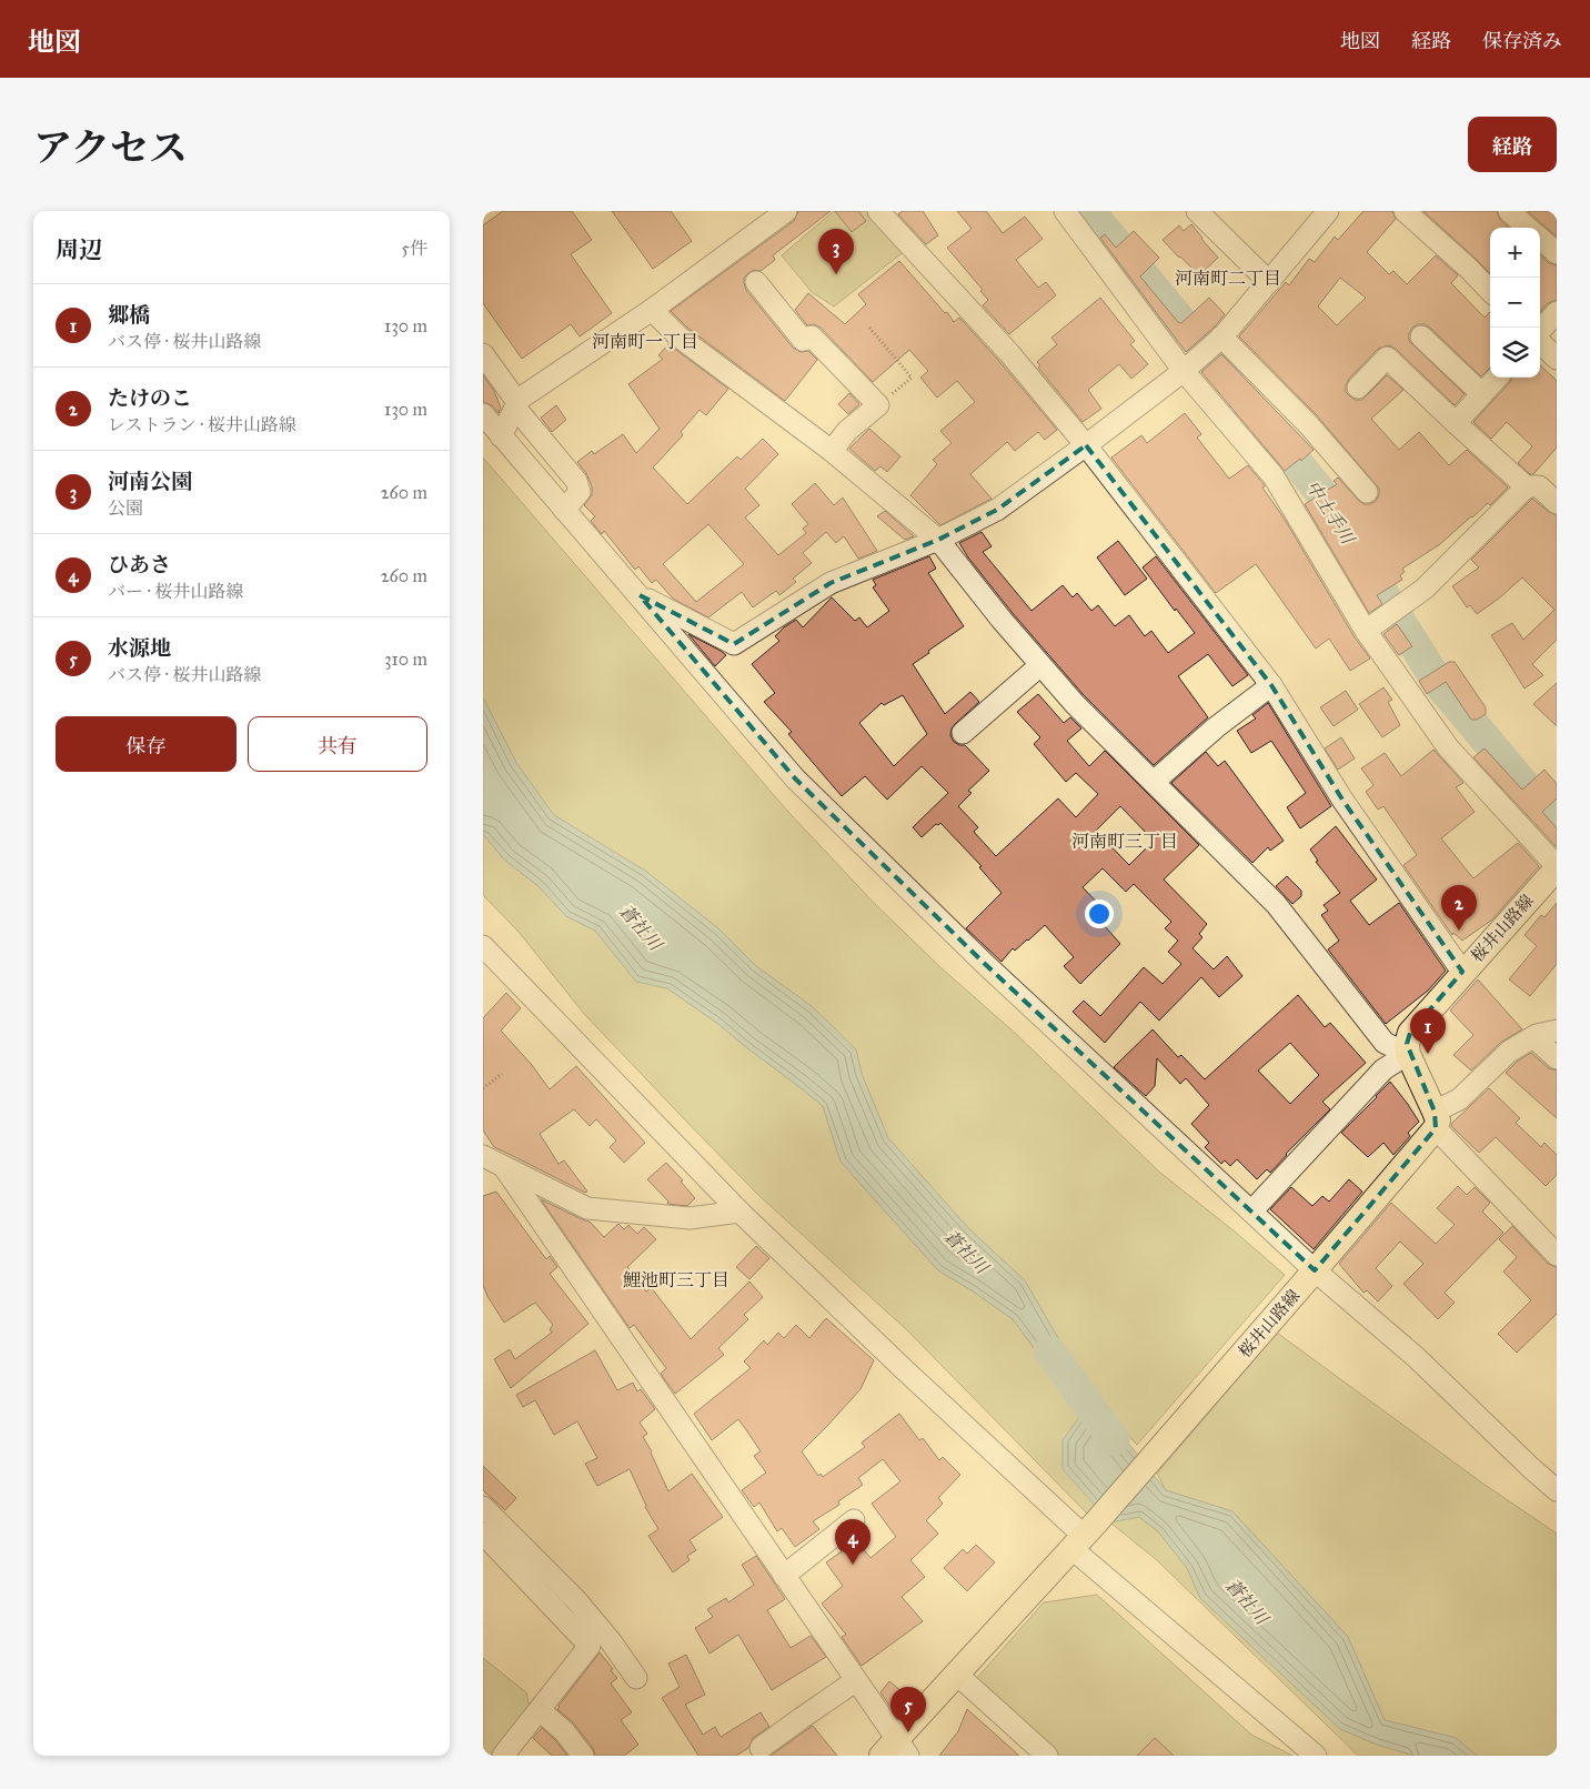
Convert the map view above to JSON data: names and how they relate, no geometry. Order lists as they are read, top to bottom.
{
  "streets": {
    "main road": ["桜井山路線"]
  },
  "districts": [
    "河南町二丁目",
    "河南町一丁目",
    "河南町三丁目",
    "鯉池町三丁目"
  ],
  "water": ["中土手川", "蒼社川"],
  "page": {
    "header": "地図",
    "nav": ["地図", "経路", "保存済み"],
    "title": "アクセス",
    "buttons": [
      "経路",
      ["保存", "共有"]
    ],
    "heading": ["周辺", "5件"],
    "map_buttons": ["+", "−"],
    "pins": [
      "3",
      "2",
      "1",
      "4",
      "5"
    ],
    "list": [
      {
        "mark": "1",
        "name": "郷橋",
        "note": "バス停 · 桜井山路線",
        "value": "130 m"
      },
      {
        "mark": "2",
        "name": "たけのこ",
        "note": "レストラン · 桜井山路線",
        "value": "130 m"
      },
      {
        "mark": "3",
        "name": "河南公園",
        "note": "公園",
        "value": "260 m"
      },
      {
        "mark": "4",
        "name": "ひあさ",
        "note": "バー · 桜井山路線",
        "value": "260 m"
      },
      {
        "mark": "5",
        "name": "水源地",
        "note": "バス停 · 桜井山路線",
        "value": "310 m"
      }
    ]
  }
}
